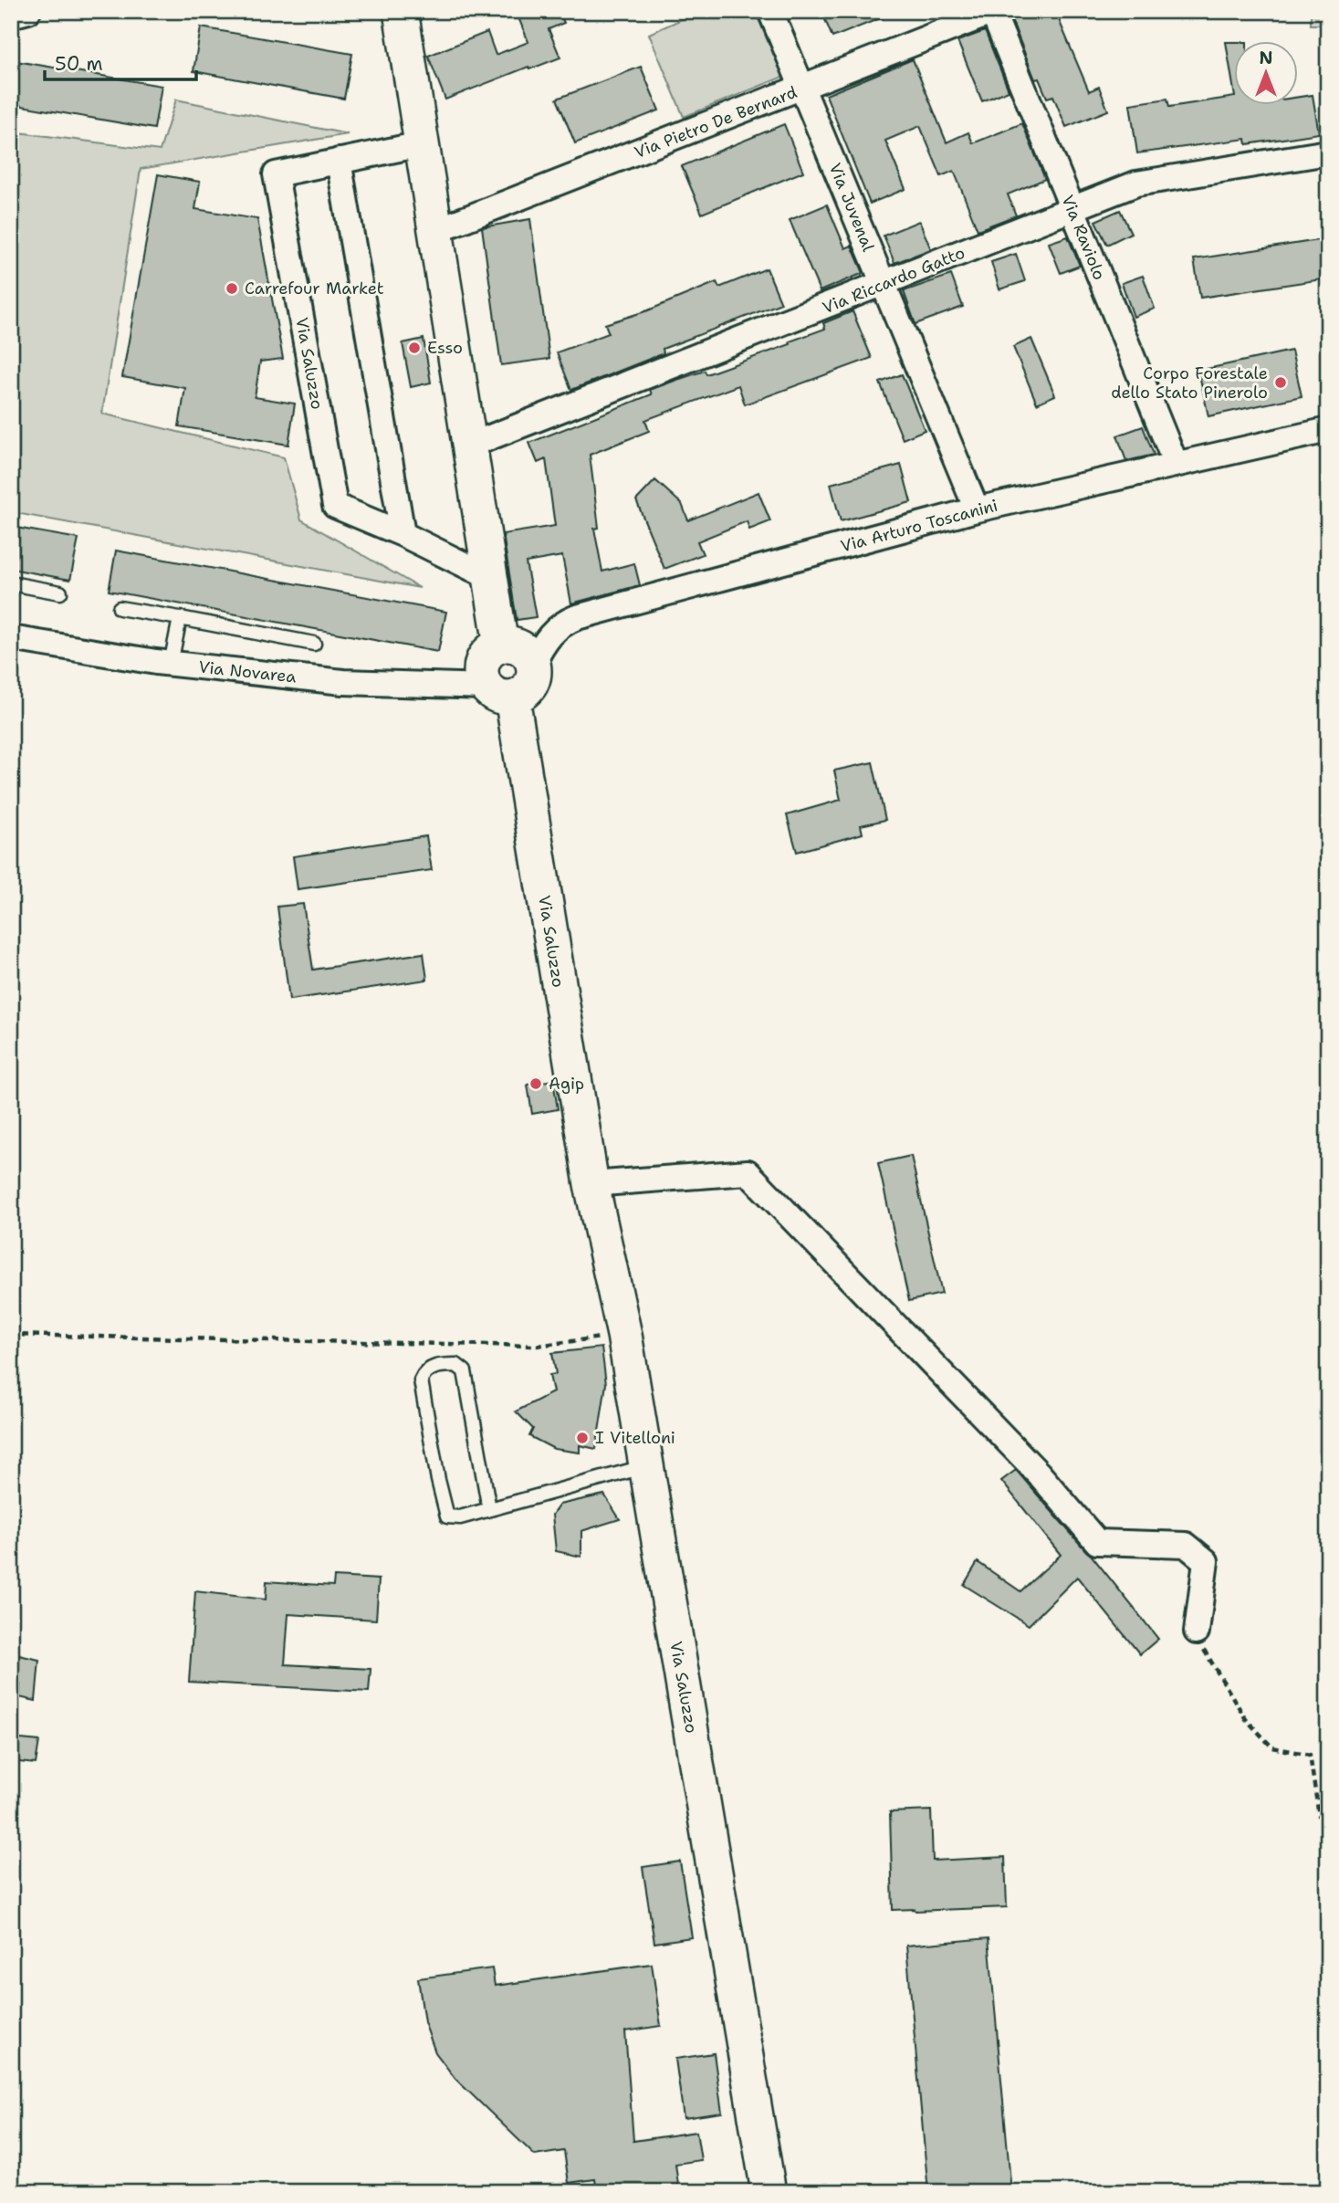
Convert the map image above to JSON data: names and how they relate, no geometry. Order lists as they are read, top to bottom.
{
  "streets": {
    "main road": ["Via Saluzzo"],
    "street": [
      "Via Pietro De Bernard",
      "Via Juvenal",
      "Via Raviolo",
      "Via Riccardo Gatto",
      "Via Arturo Toscanini",
      "Via Novarea"
    ]
  },
  "crossings": [
    ["Via Pietro De Bernard", "Via Juvenal"],
    ["Via Pietro De Bernard", "Via Raviolo"],
    ["Via Juvenal", "Via Riccardo Gatto"],
    ["Via Juvenal", "Via Arturo Toscanini"],
    ["Via Raviolo", "Via Riccardo Gatto"],
    ["Via Raviolo", "Via Arturo Toscanini"],
    ["Via Saluzzo", "Via Arturo Toscanini"],
    ["Via Saluzzo", "Via Novarea"],
    ["Via Arturo Toscanini", "Via Novarea"]
  ],
  "places": [
    "Carrefour Market",
    "Esso",
    "Corpo Forestale dello Stato Pinerolo",
    "Agip",
    "I Vitelloni"
  ],
  "scale_bar": "50 m",
  "north": "top"
}
